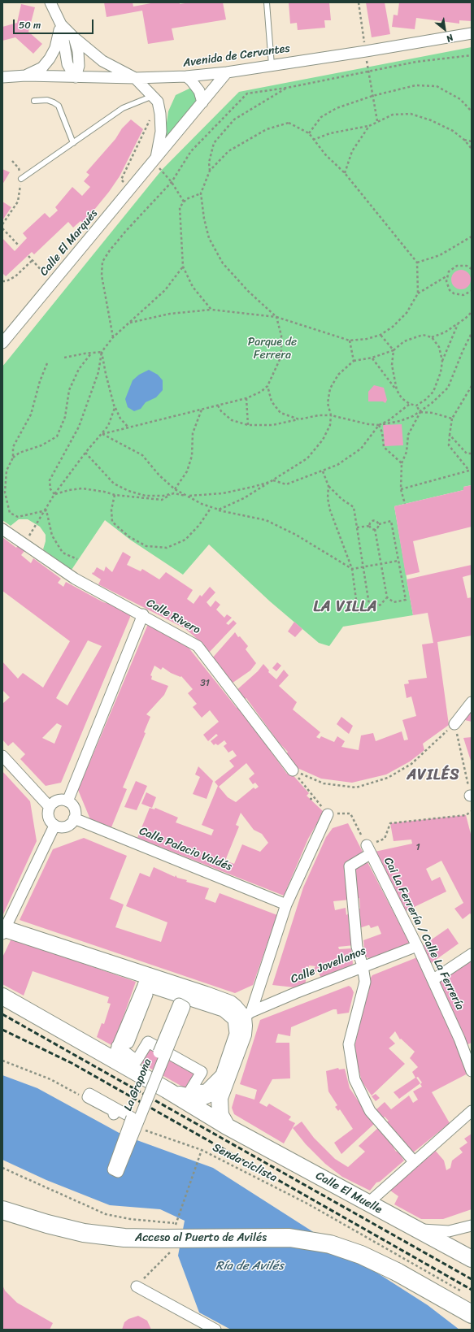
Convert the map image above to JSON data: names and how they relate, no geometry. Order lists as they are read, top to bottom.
{
  "streets": {
    "highway": ["Acceso al Puerto de Avilés"],
    "main road": ["Calle El Muelle"],
    "street": [
      "Avenida de Cervantes",
      "Calle El Marqués",
      "Calle Rivero",
      "Calle Palacio Valdés",
      "Cai La Ferrería / Calle La Ferrería",
      "Calle Jovellanos",
      "La Grapona"
    ],
    "path": ["Senda ciclista"]
  },
  "crossings": [
    ["Avenida de Cervantes", "Calle El Marqués"],
    ["Cai La Ferrería / Calle La Ferrería", "Calle Jovellanos"]
  ],
  "districts": ["LA VILLA", "AVILÉS"],
  "water": ["Ría de Avilés"],
  "parks": ["Parque de Ferrera"],
  "house_numbers": ["31", "1"],
  "scale_bar": "50 m",
  "north": "bottom right"
}
